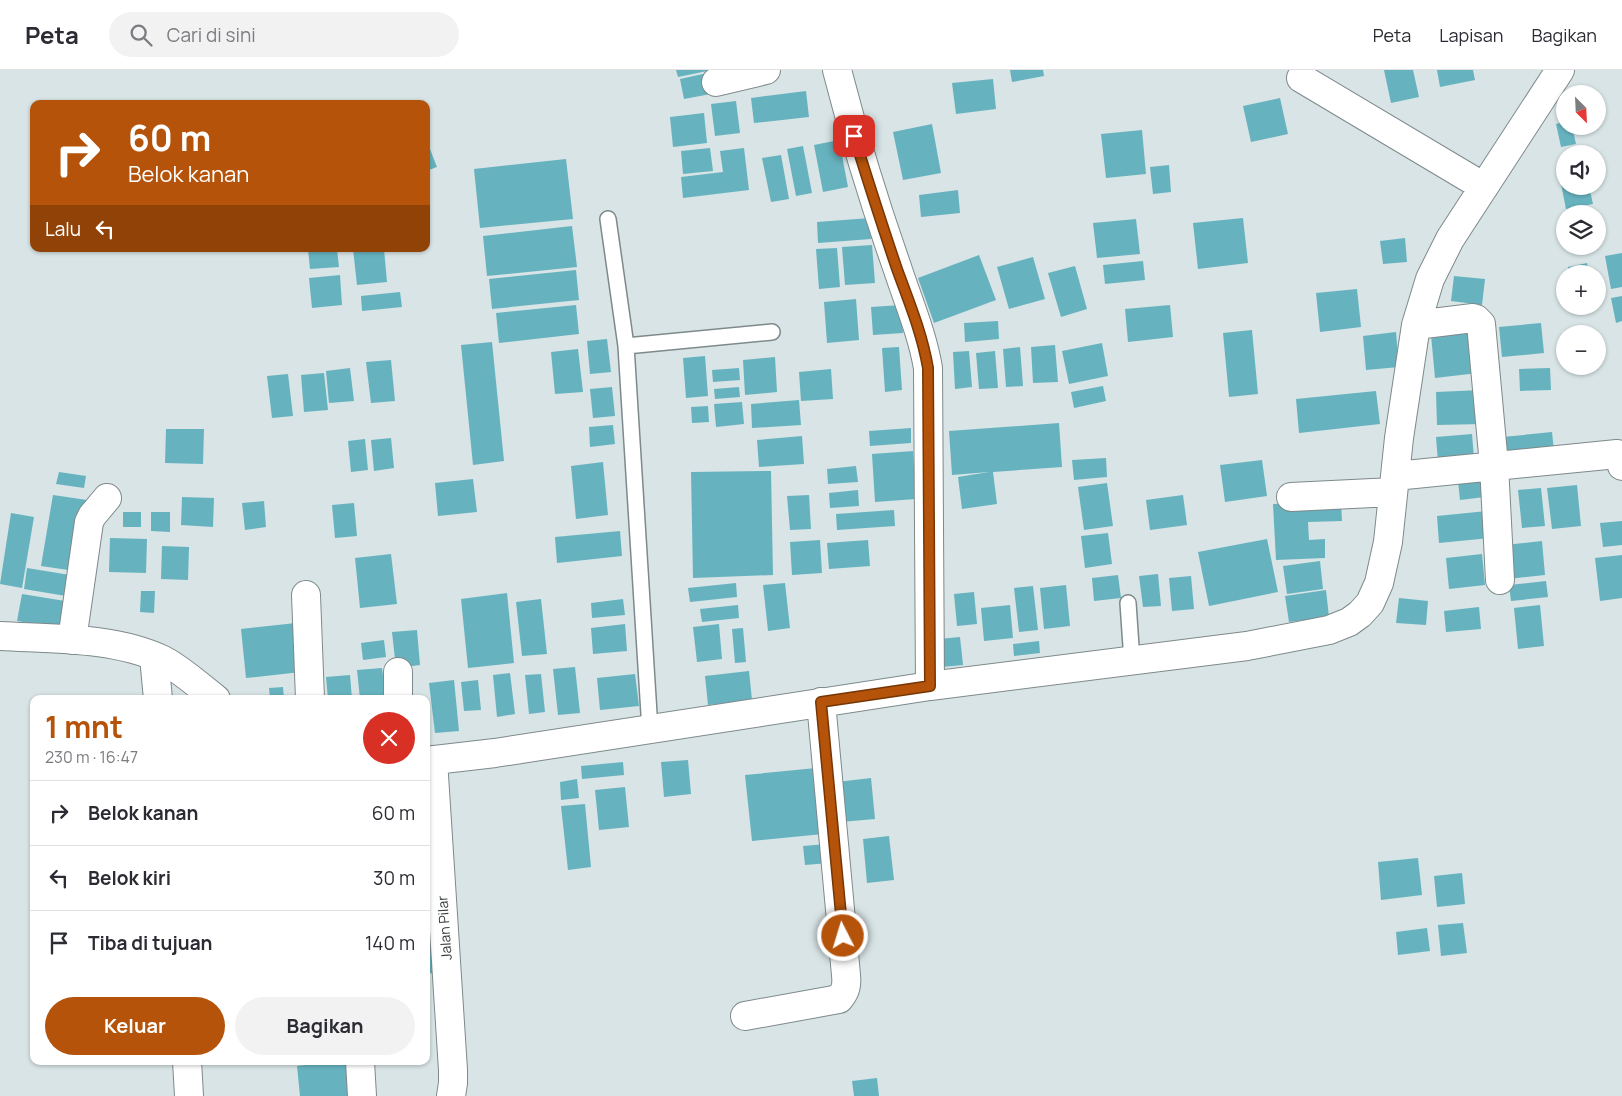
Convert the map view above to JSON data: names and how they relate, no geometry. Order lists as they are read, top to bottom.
{
  "streets": {
    "street": ["Jalan Pilar"]
  },
  "north": "bottom right",
  "page": {
    "header": "Peta",
    "search": "Cari di sini",
    "nav": ["Peta", "Lapisan", "Bagikan"],
    "map_buttons": ["+", "−"],
    "turn": ["60 m", "Belok kanan"],
    "then": "Lalu",
    "heading": ["1 mnt", "230 m · 16:47"],
    "list": [
      {
        "name": "Belok kanan",
        "value": "60 m"
      },
      {
        "name": "Belok kiri",
        "value": "30 m"
      },
      {
        "name": "Tiba di tujuan",
        "value": "140 m"
      }
    ],
    "buttons": ["Keluar", "Bagikan"]
  }
}
